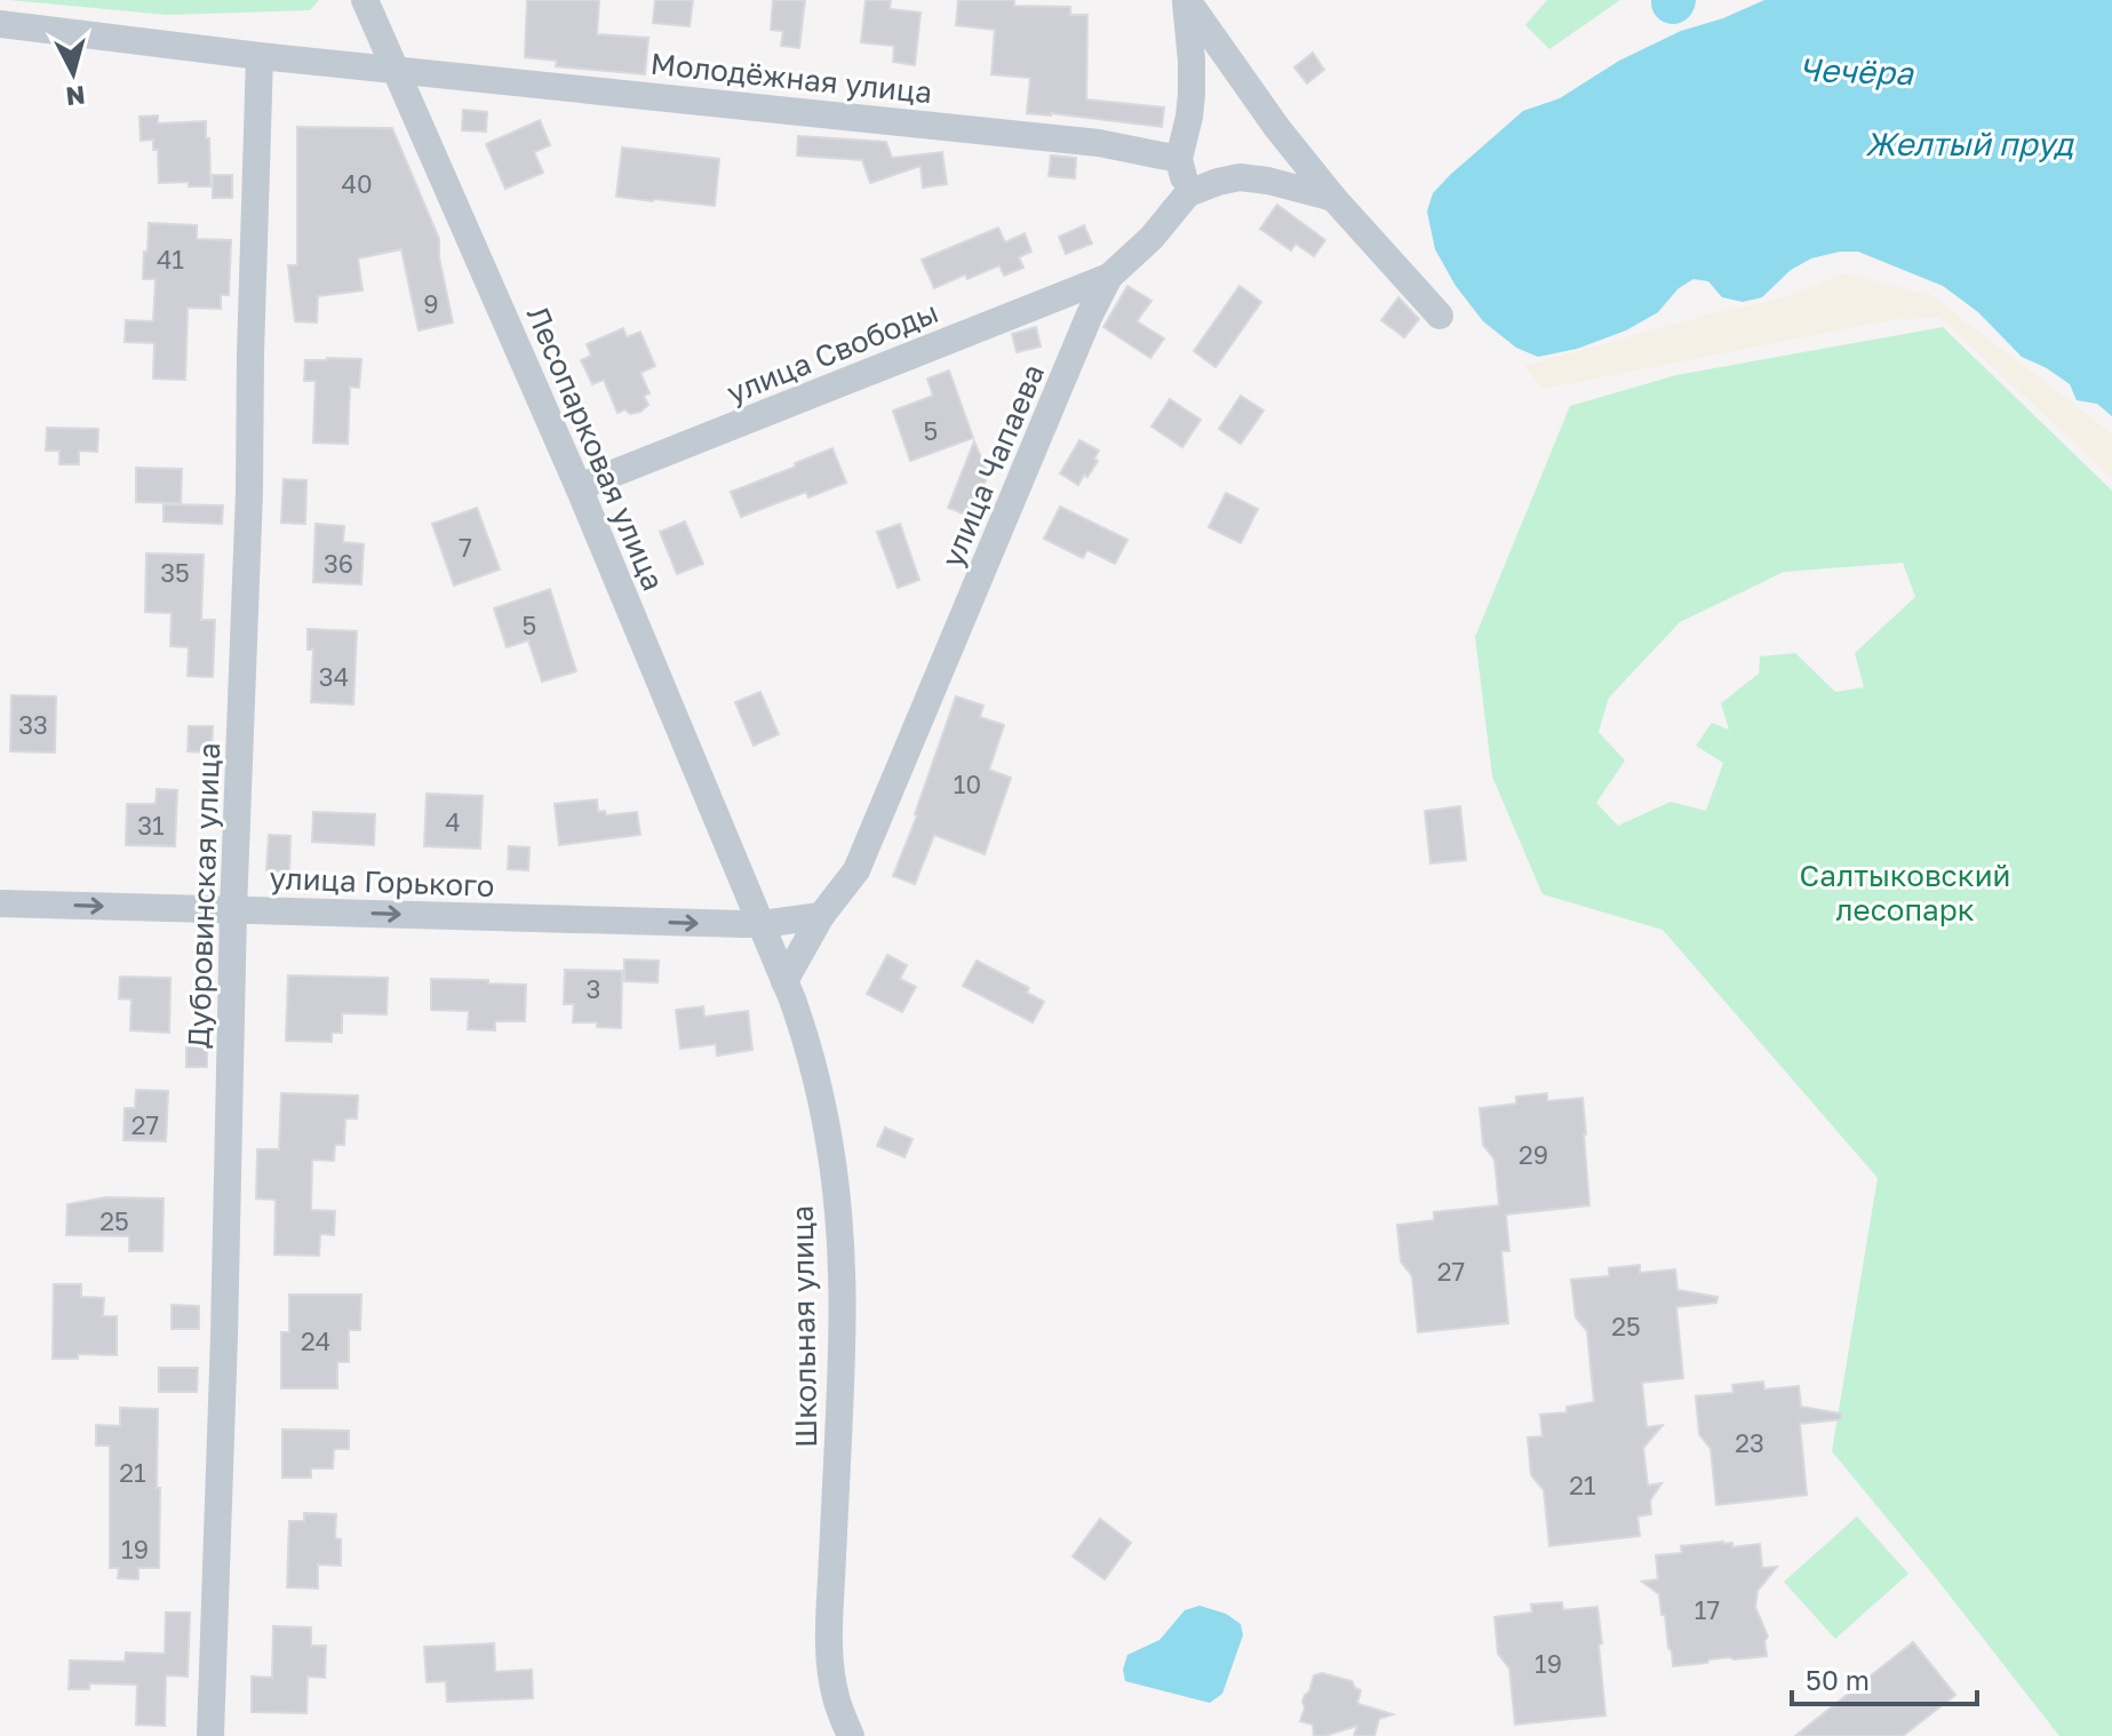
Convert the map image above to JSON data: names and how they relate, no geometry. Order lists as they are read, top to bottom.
{
  "streets": {
    "street": [
      "Молодёжная улица",
      "улица Свободы",
      "Лесопарковая улица",
      "улица Чапаева",
      "улица Горького",
      "Дубровинская улица",
      "Школьная улица"
    ]
  },
  "crossings": [
    ["Молодёжная улица", "Лесопарковая улица"],
    ["Молодёжная улица", "Дубровинская улица"],
    ["улица Свободы", "Лесопарковая улица"],
    ["улица Свободы", "улица Чапаева"],
    ["Лесопарковая улица", "улица Горького"],
    ["Лесопарковая улица", "Школьная улица"],
    ["улица Чапаева", "Школьная улица"],
    ["улица Горького", "Дубровинская улица"],
    ["улица Горького", "Школьная улица"]
  ],
  "one_way": ["улица Горького"],
  "water": ["Чечёра", "Желтый пруд"],
  "parks": ["Салтыковский лесопарк"],
  "house_numbers": [
    "40",
    "41",
    "9",
    "5",
    "7",
    "36",
    "35",
    "5",
    "34",
    "33",
    "10",
    "4",
    "31",
    "3",
    "27",
    "29",
    "25",
    "27",
    "25",
    "24",
    "23",
    "21",
    "21",
    "19",
    "17",
    "19"
  ],
  "scale_bar": "50 m",
  "north": "bottom"
}
